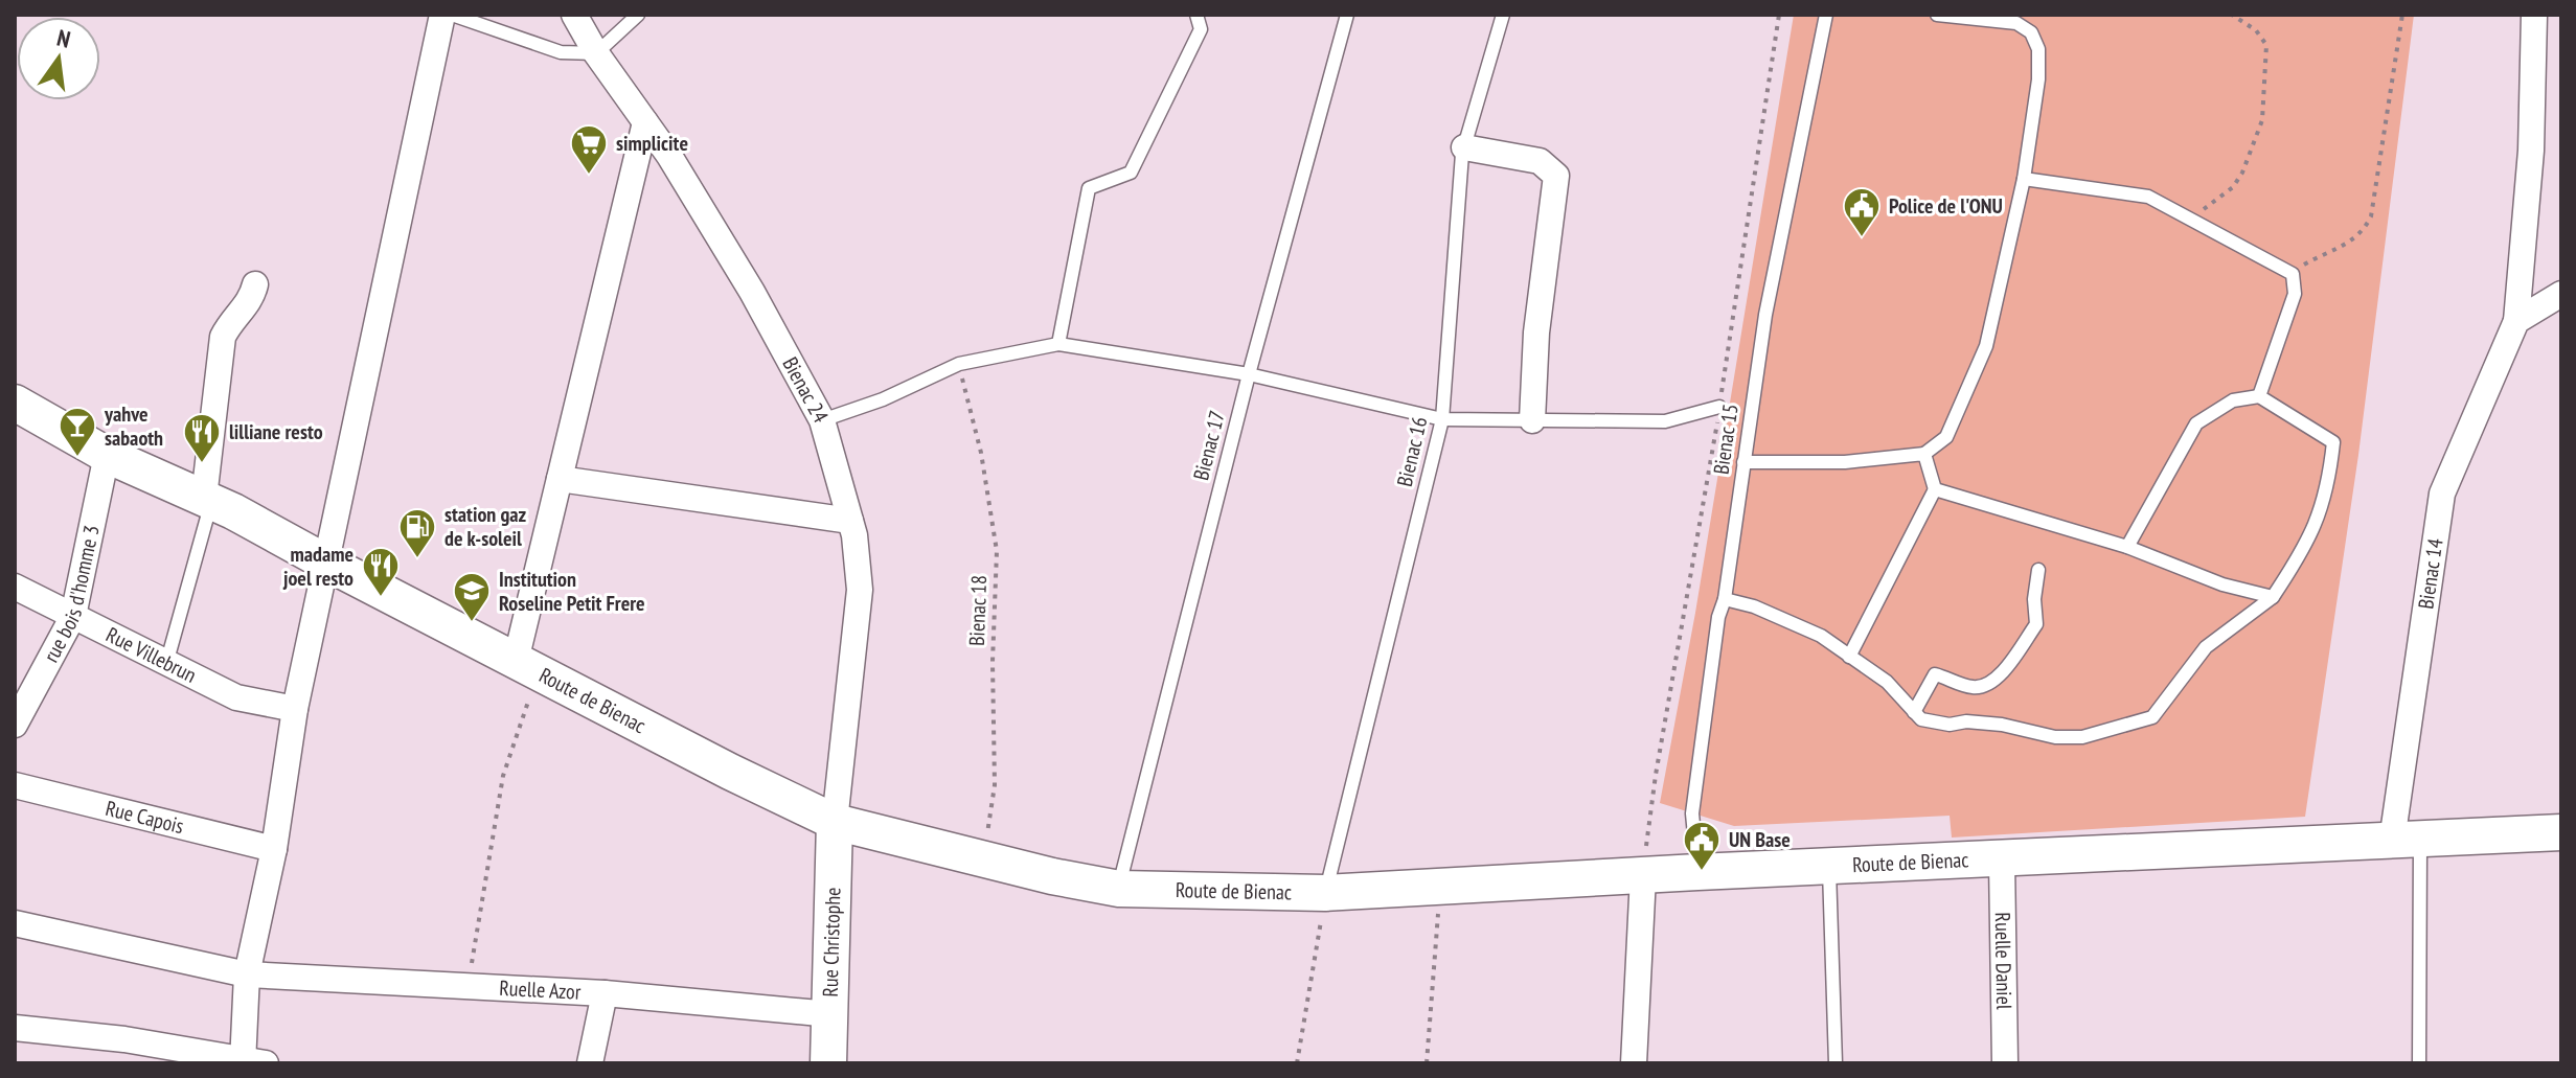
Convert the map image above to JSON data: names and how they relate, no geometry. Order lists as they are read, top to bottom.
{
  "streets": {
    "main road": ["Route de Bienac", "Rue Christophe"],
    "street": [
      "Bienac 24",
      "Bienac 14",
      "rue bois d'homme 3",
      "Rue Villebrun",
      "Rue Capois",
      "Ruelle Daniel",
      "Ruelle Azor"
    ],
    "lane": ["Bienac 15", "Bienac 17", "Bienac 16"],
    "path": ["Bienac 18"]
  },
  "crossings": [
    ["Bienac 24", "Route de Bienac"],
    ["Bienac 24", "Rue Christophe"],
    ["Bienac 15", "Route de Bienac"],
    ["Bienac 17", "Route de Bienac"],
    ["Bienac 16", "Route de Bienac"],
    ["Bienac 14", "Route de Bienac"],
    ["rue bois d'homme 3", "Rue Villebrun"],
    ["rue bois d'homme 3", "Route de Bienac"],
    ["Bienac 18", "Route de Bienac"],
    ["Route de Bienac", "Rue Christophe"],
    ["Route de Bienac", "Ruelle Daniel"],
    ["Rue Christophe", "Ruelle Azor"]
  ],
  "places": {
    "supermarket": ["simplicite"],
    "public building": ["Police de l'ONU", "UN Base"],
    "bar": ["yahve sabaoth"],
    "restaurant": ["lilliane resto", "madame joel resto"],
    "fuel station": ["station gaz de k-soleil"],
    "school or university": ["Institution Roseline Petit Frere"]
  },
  "north": "top"
}
